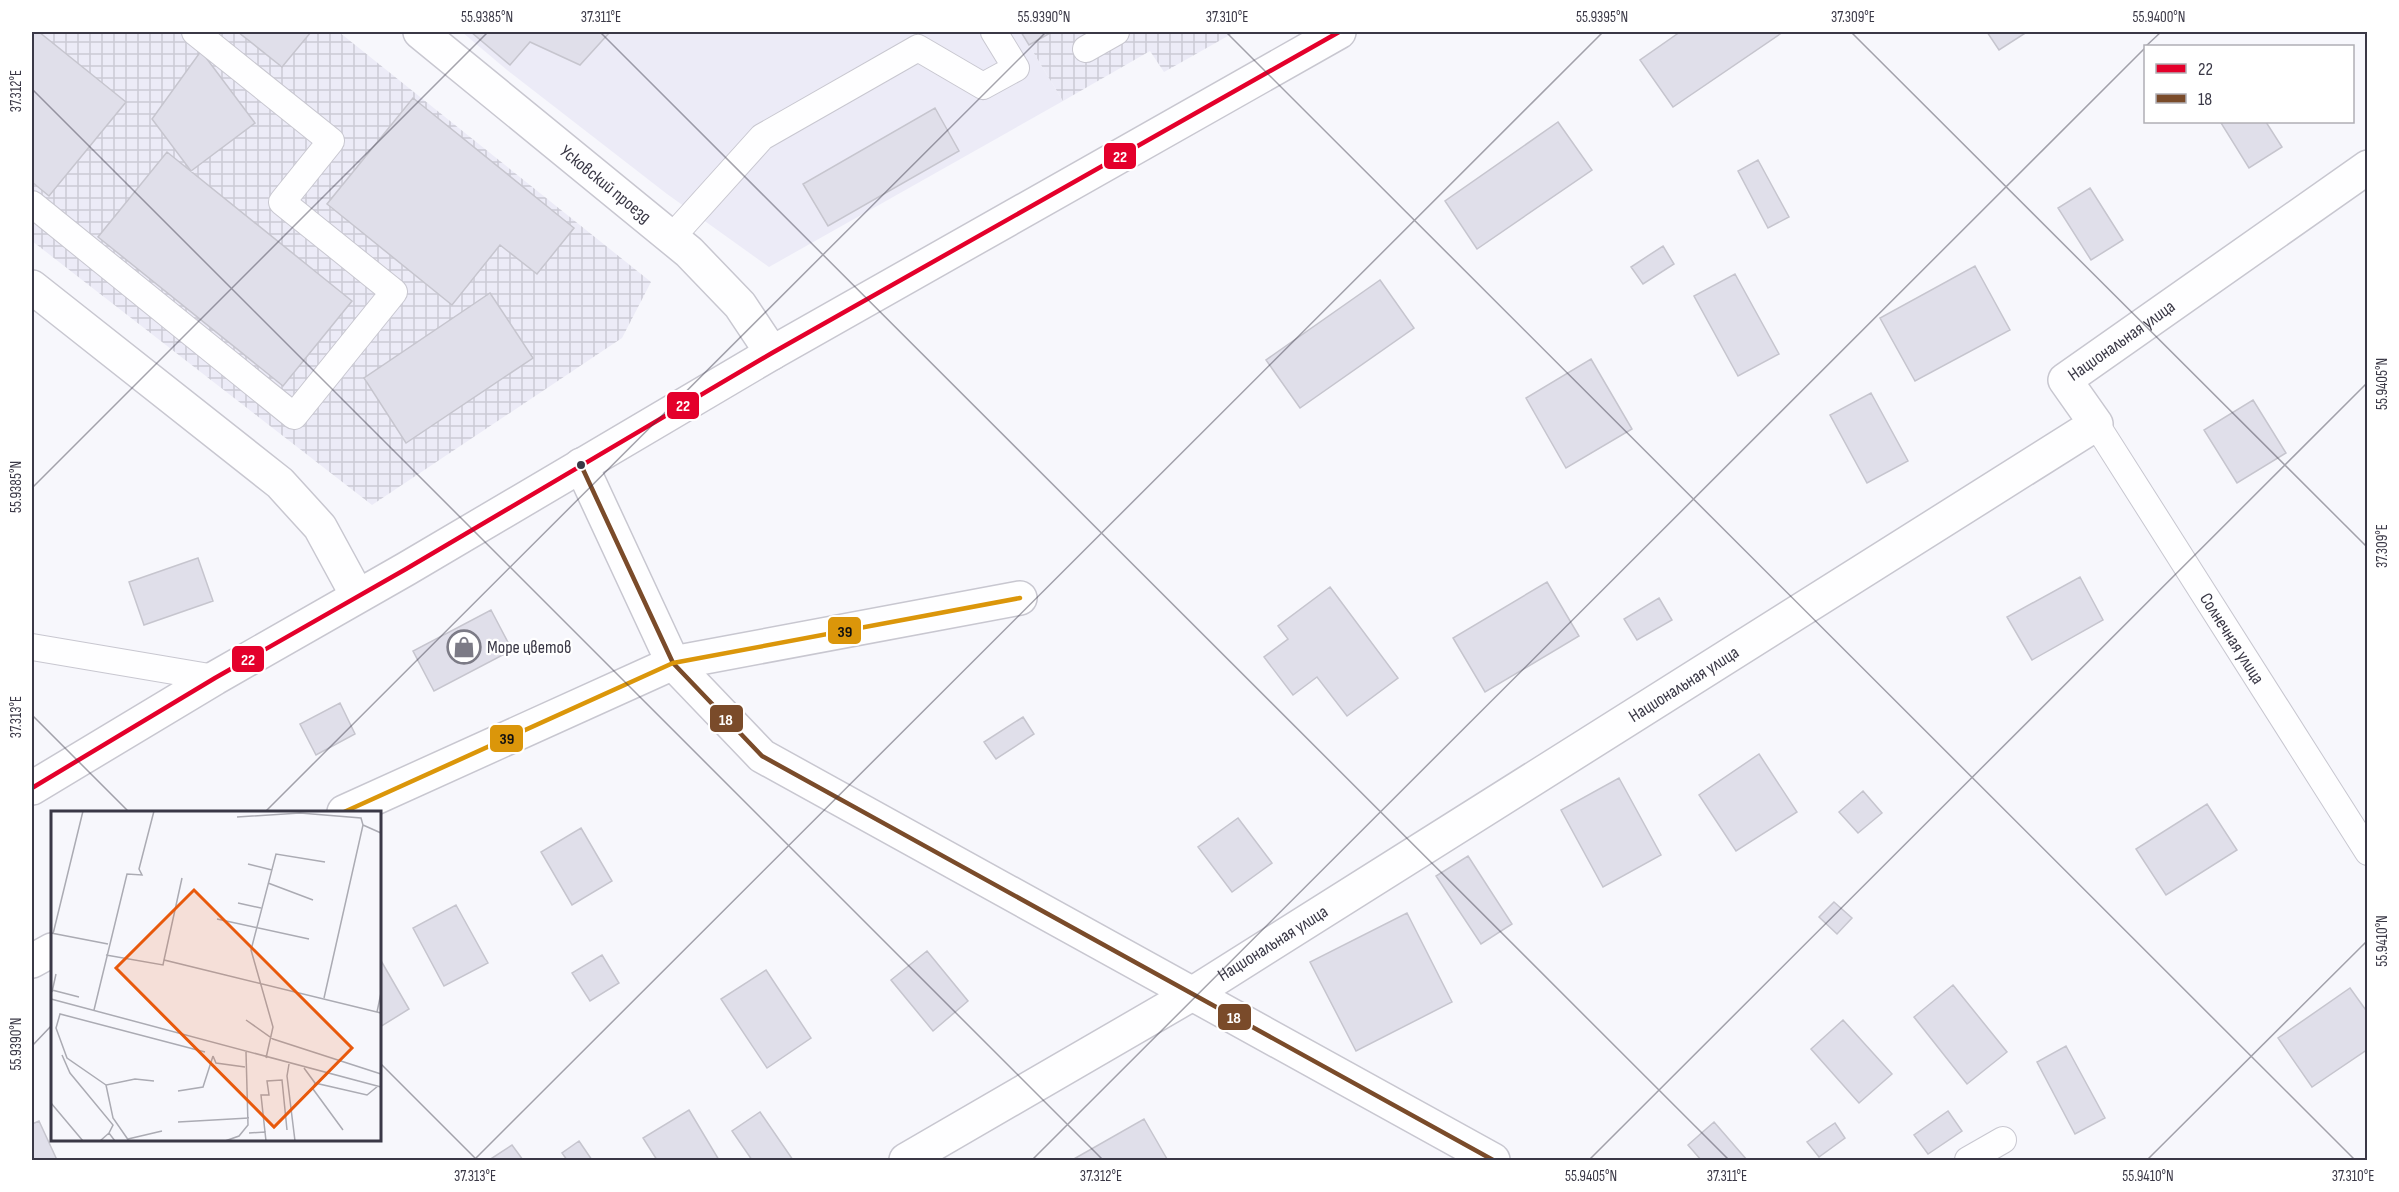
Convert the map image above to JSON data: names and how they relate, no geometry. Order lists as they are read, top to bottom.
{
  "streets": {
    "street": ["Усковский проезд", "Национальная улица"],
    "lane": ["Солнечная улица"]
  },
  "crossings": [
    ["Национальная улица", "Солнечная улица"]
  ],
  "places": {
    "shop": ["Море цветов"]
  },
  "lines": ["transit line 22", "transit line 18", "transit line 39"],
  "legend": ["22", "18"],
  "coordinates": [
    "55.9385°N",
    "37.311°E",
    "55.9390°N",
    "37.310°E",
    "55.9395°N",
    "37.309°E",
    "55.9400°N",
    "37.312°E",
    "55.9405°N",
    "37.313°E",
    "55.9410°N"
  ]
}
